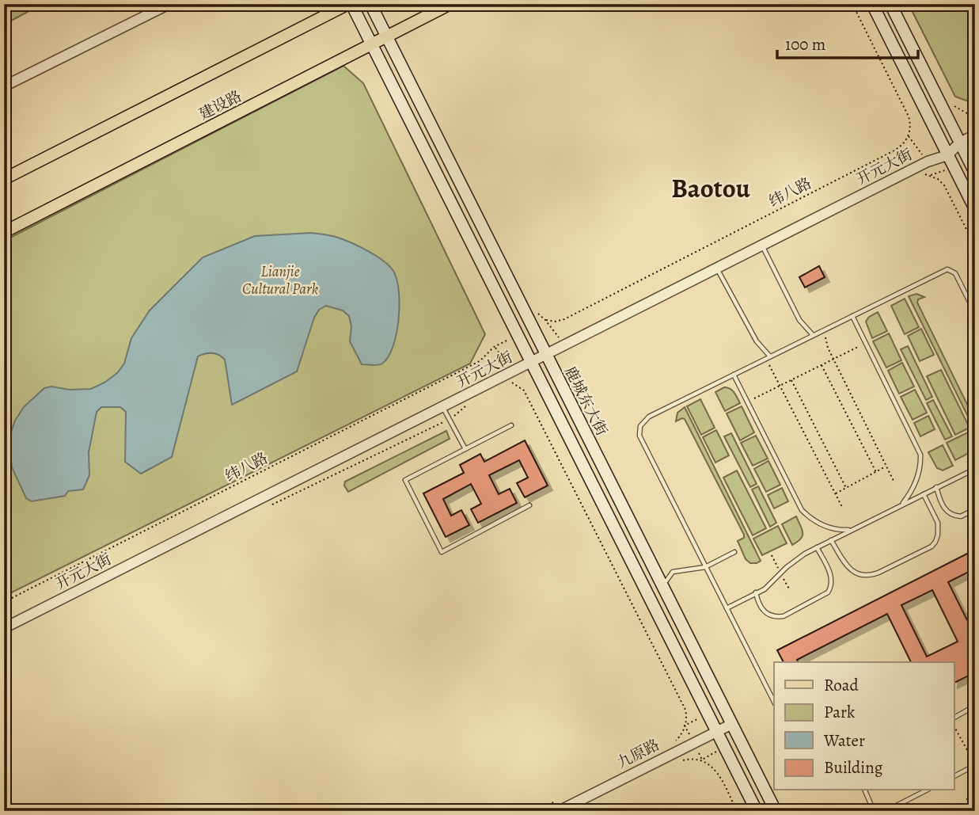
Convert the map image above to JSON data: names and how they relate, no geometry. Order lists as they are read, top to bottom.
{
  "streets": {
    "main road": ["建设路", "鹿城东大街"],
    "street": ["开元大街", "九原路"],
    "path": ["纬八路"]
  },
  "crossings": [
    ["建设路", "鹿城东大街"],
    ["开元大街", "鹿城东大街"],
    ["鹿城东大街", "九原路"]
  ],
  "districts": ["Baotou"],
  "parks": ["Lianjie Cultural Park"],
  "legend": [
    "Road",
    "Park",
    "Water",
    "Building"
  ],
  "scale_bar": "100 m"
}
